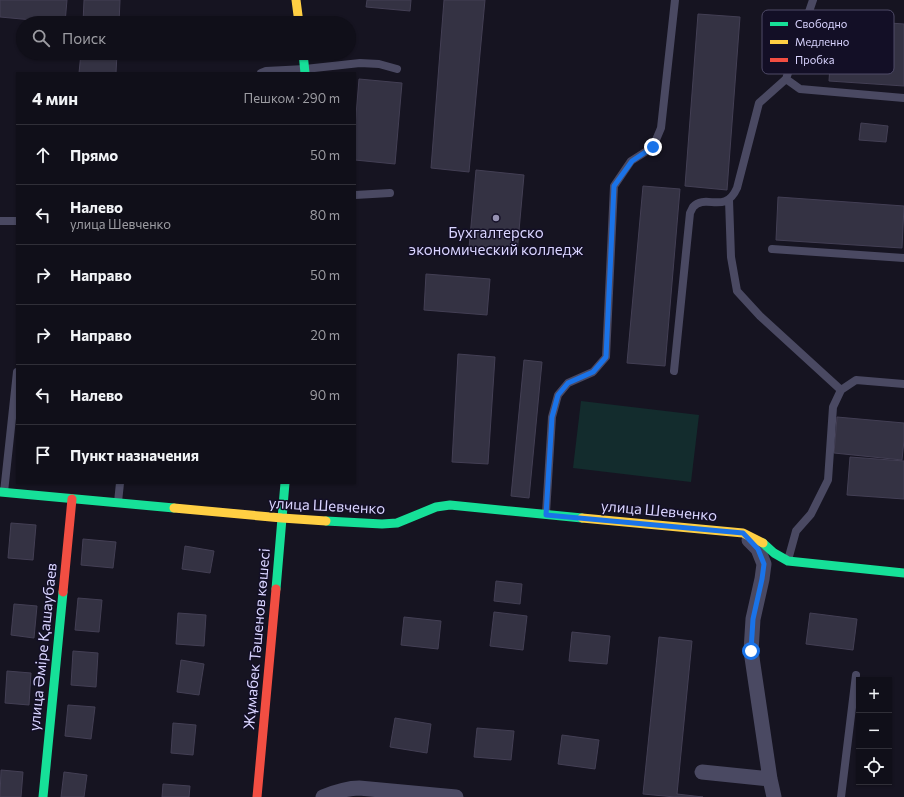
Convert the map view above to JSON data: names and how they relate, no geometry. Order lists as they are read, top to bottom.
{
  "streets": {
    "street": ["улица Шевченко", "Жұмабек Тәшенов көшесі", "улица Әміре Қашаубаев"]
  },
  "crossings": [
    ["улица Шевченко", "Жұмабек Тәшенов көшесі"],
    ["улица Шевченко", "улица Әміре Қашаубаев"]
  ],
  "places": ["Бухгалтерско экономический колледж"],
  "legend": ["Свободно", "Медленно", "Пробка"],
  "page": {
    "search": "Поиск",
    "heading": ["4 мин", "Пешком · 290 m"],
    "list": [
      ["Прямо", "50 m"],
      ["Налево", "улица Шевченко", "80 m"],
      ["Направо", "50 m"],
      ["Направо", "20 m"],
      ["Налево", "90 m"],
      "Пункт назначения"
    ],
    "map_buttons": ["+", "−"]
  }
}
